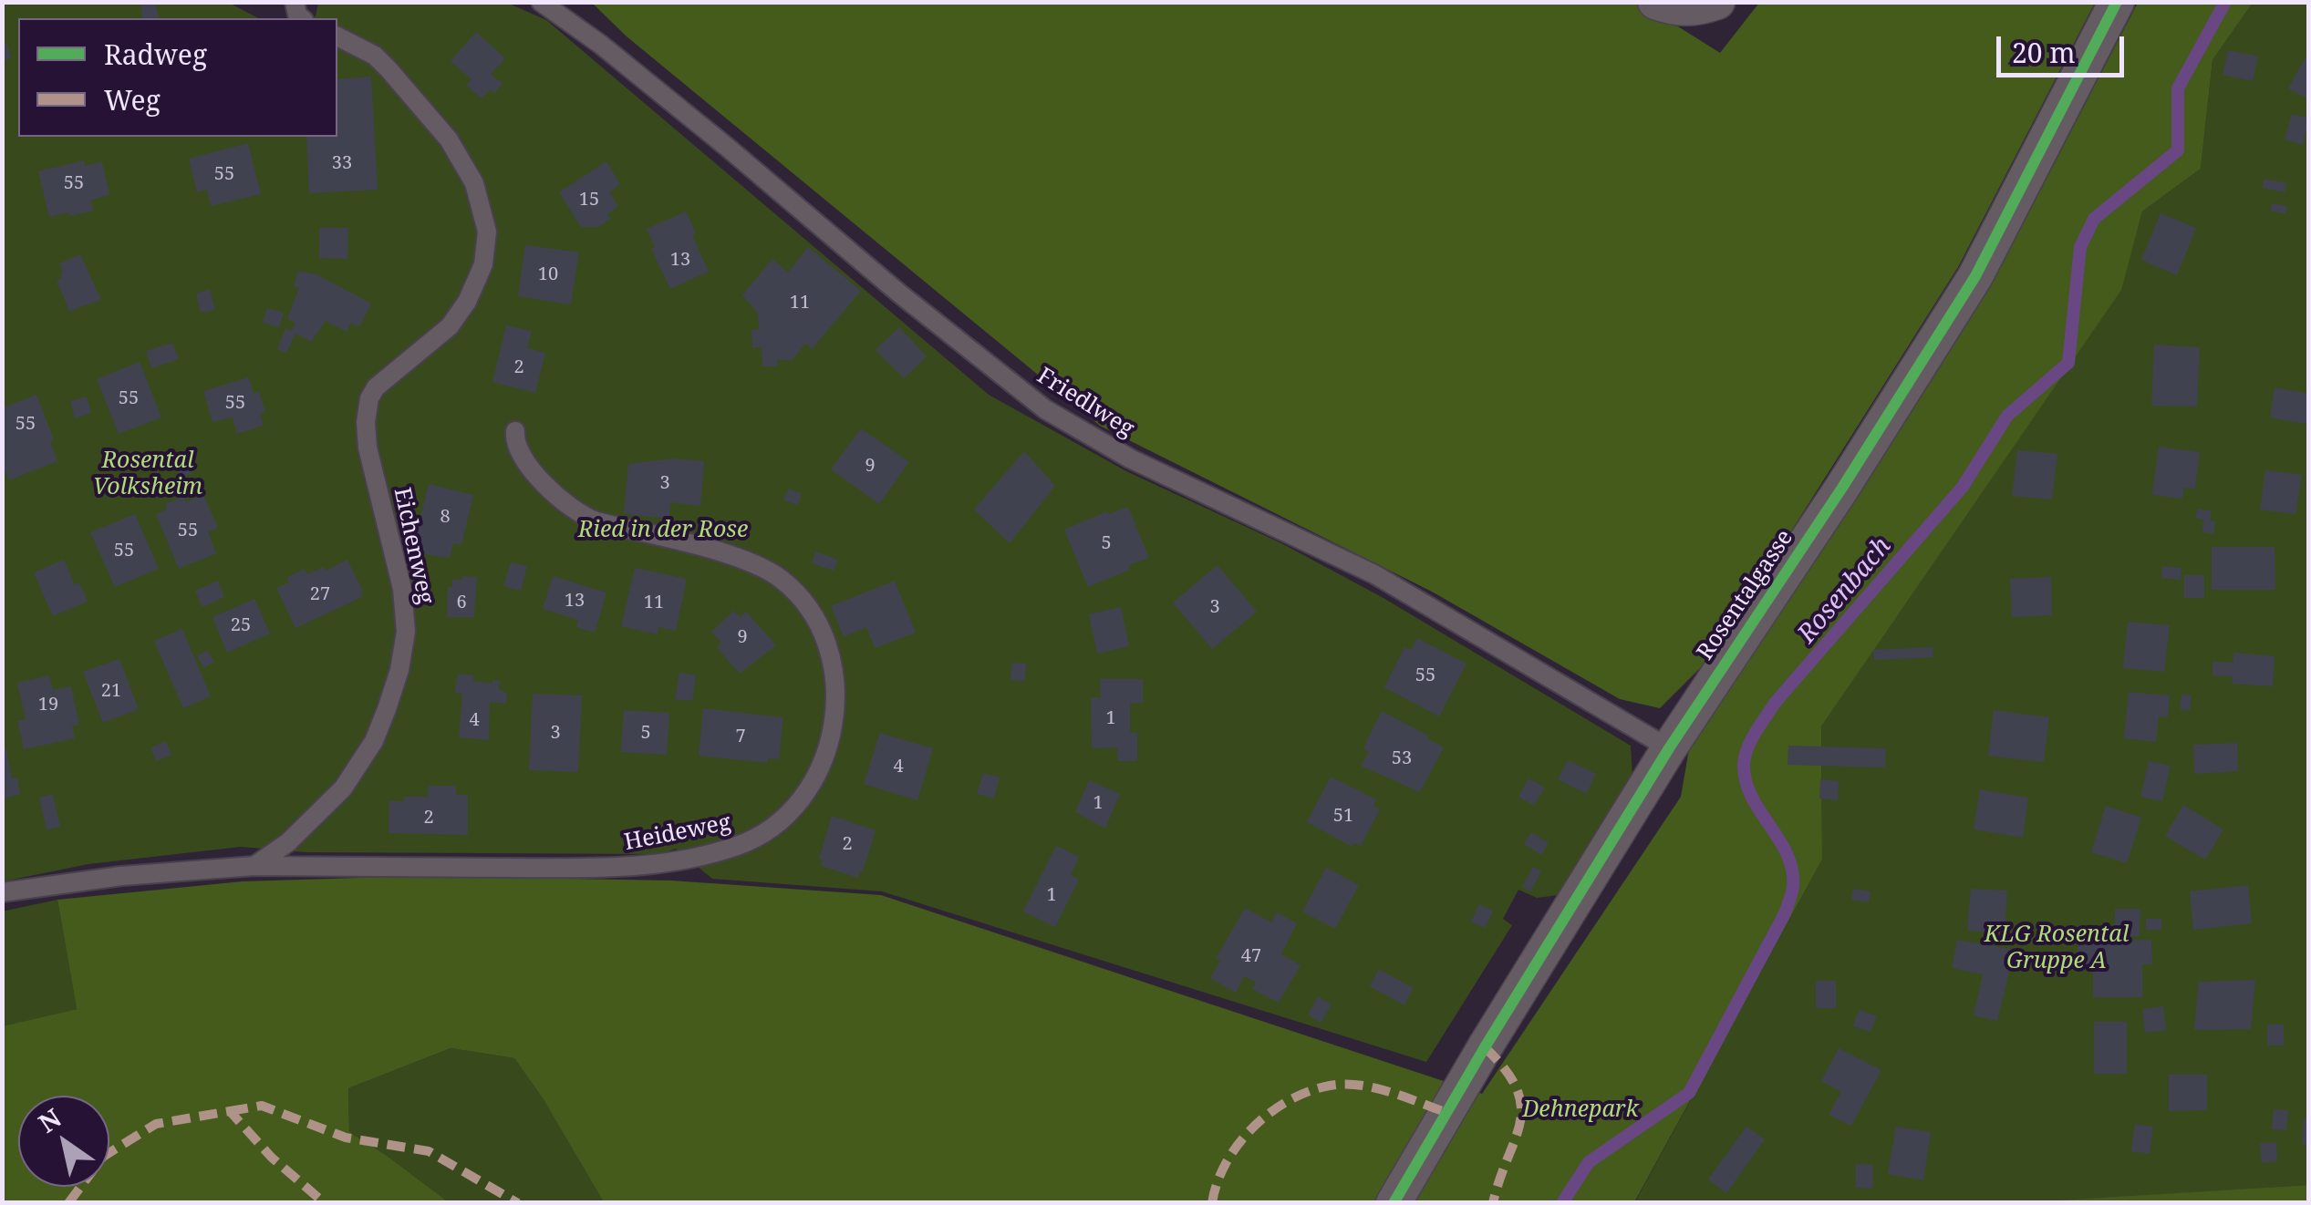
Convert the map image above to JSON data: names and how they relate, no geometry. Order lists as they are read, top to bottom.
{
  "streets": {
    "street": ["Rosentalgasse"],
    "lane": ["Friedlweg", "Eichenweg", "Heideweg"]
  },
  "crossings": [
    ["Friedlweg", "Rosentalgasse"],
    ["Eichenweg", "Heideweg"]
  ],
  "water": ["Rosenbach"],
  "parks": [
    "Rosental Volksheim",
    "Ried in der Rose",
    "KLG Rosental Gruppe A",
    "Dehnepark"
  ],
  "house_numbers": [
    "33",
    "55",
    "55",
    "15",
    "13",
    "10",
    "11",
    "2",
    "55",
    "55",
    "55",
    "9",
    "3",
    "8",
    "55",
    "5",
    "55",
    "27",
    "13",
    "6",
    "11",
    "3",
    "25",
    "9",
    "55",
    "21",
    "19",
    "1",
    "4",
    "3",
    "5",
    "7",
    "53",
    "4",
    "1",
    "51",
    "2",
    "2",
    "1",
    "47"
  ],
  "legend": ["Radweg", "Weg"],
  "scale_bar": "20 m",
  "north": "top left"
}
